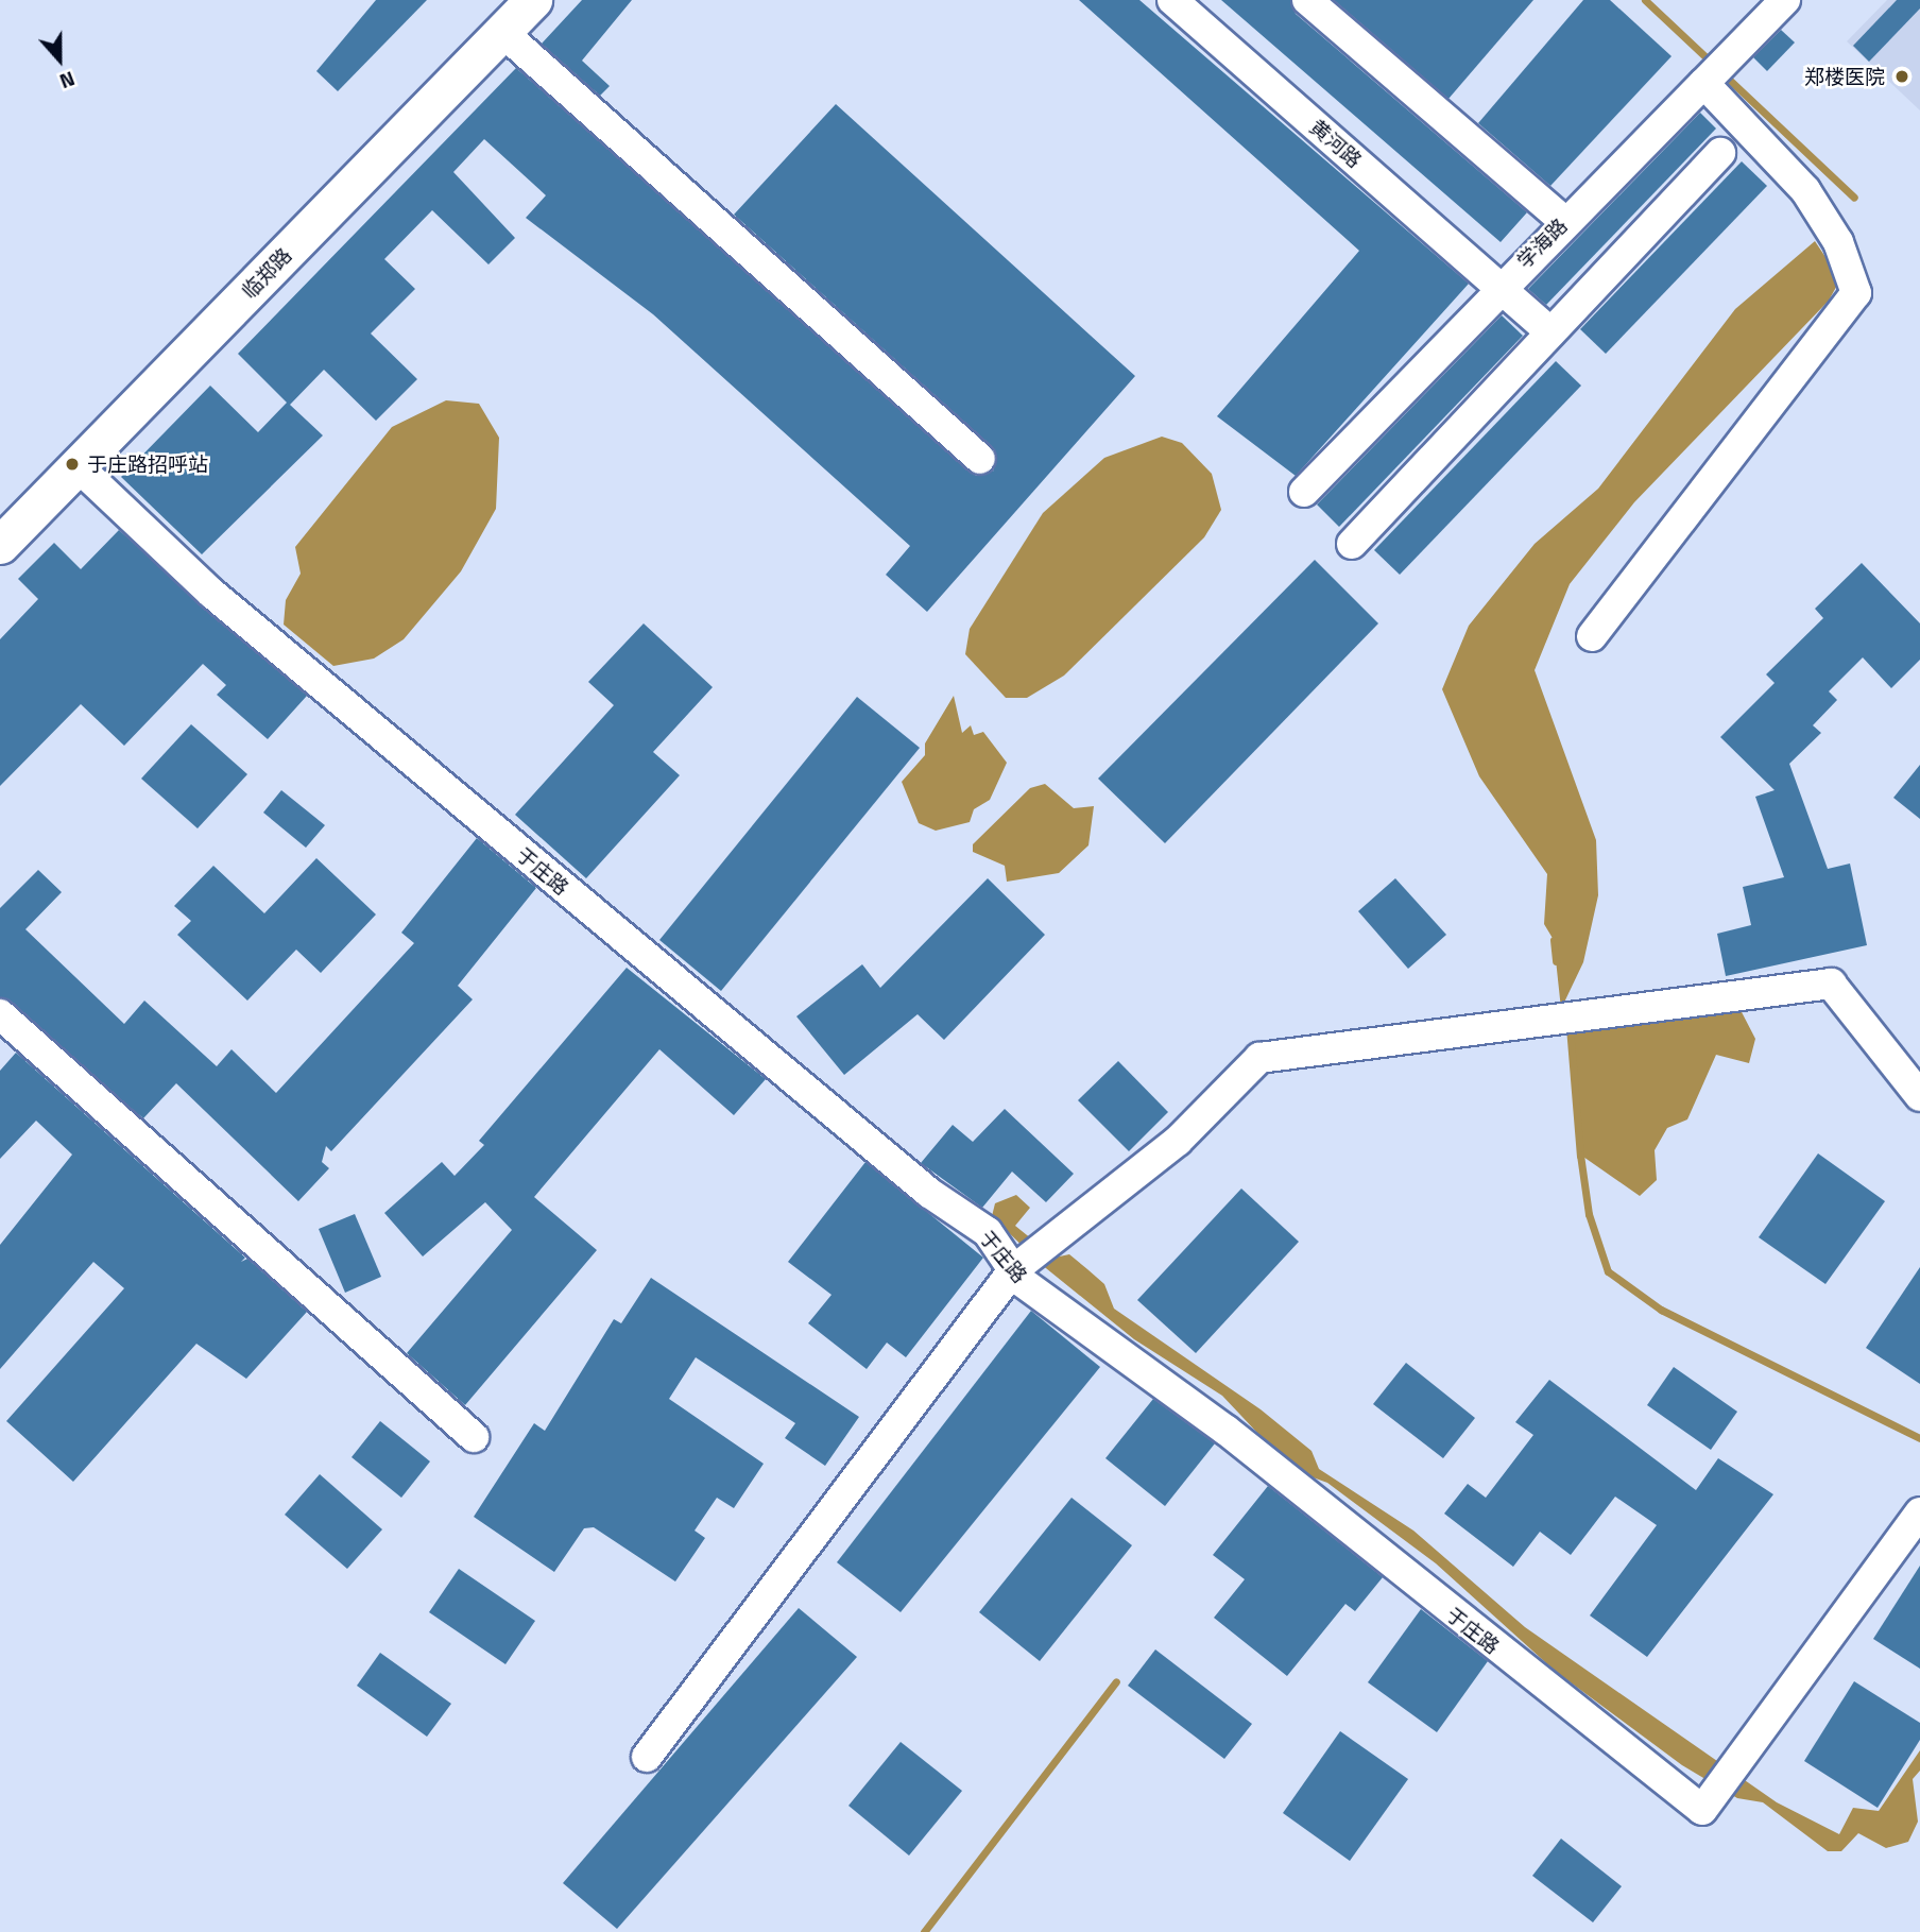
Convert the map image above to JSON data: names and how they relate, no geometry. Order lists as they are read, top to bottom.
{
  "streets": {
    "main road": ["临郑路"],
    "street": ["黄河路", "学海路", "于庄路"]
  },
  "crossings": [
    ["黄河路", "学海路"],
    ["临郑路", "于庄路"]
  ],
  "places": ["郑楼医院", "于庄路招呼站"],
  "north": "bottom"
}
